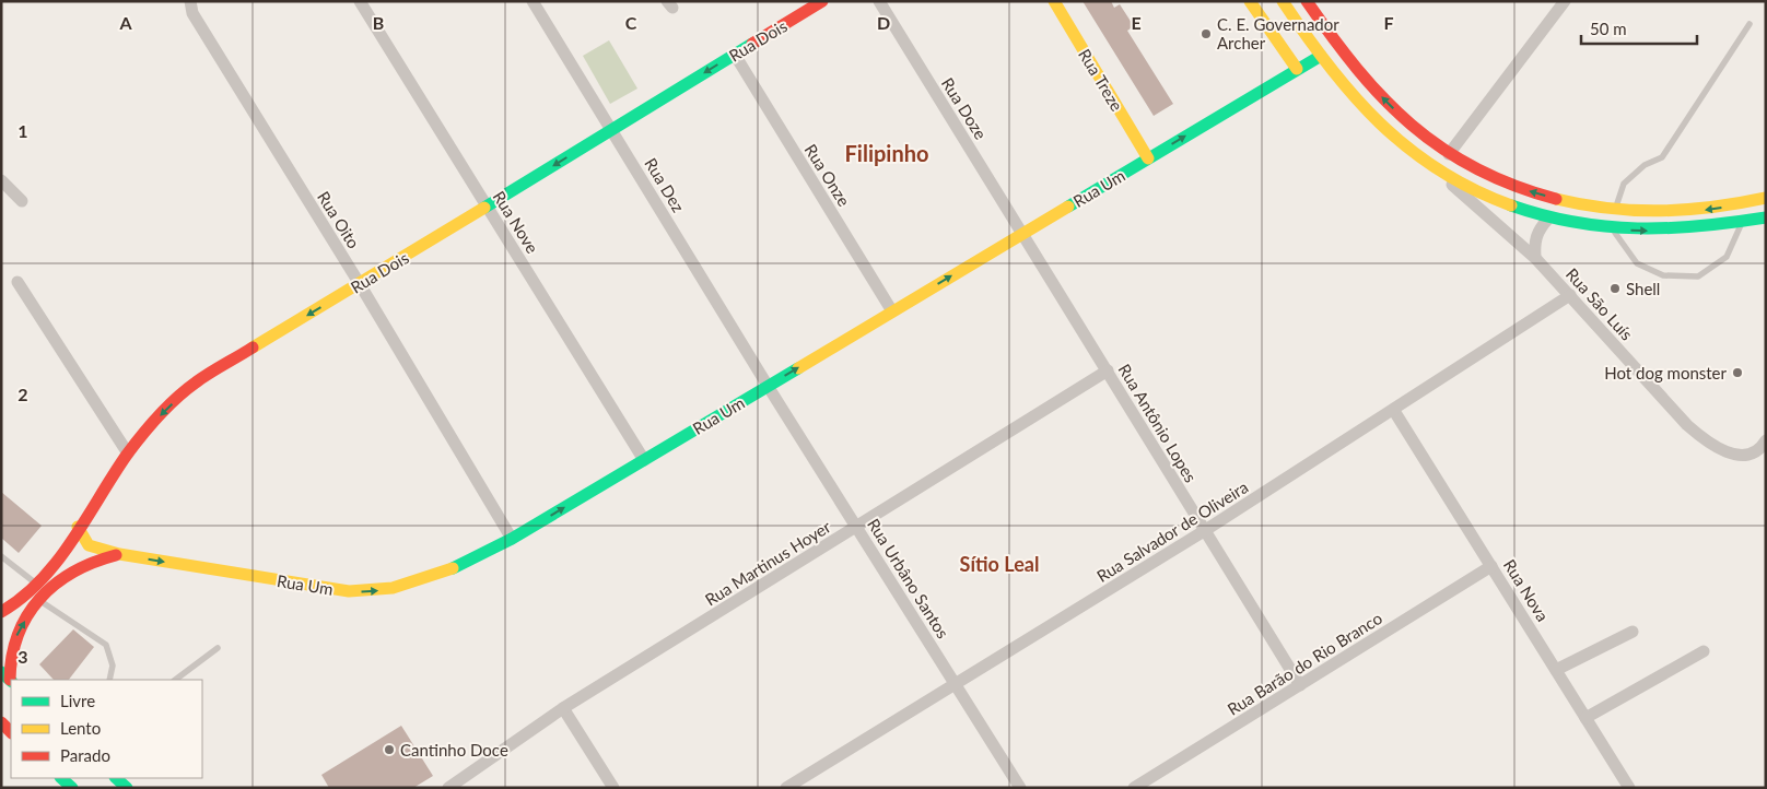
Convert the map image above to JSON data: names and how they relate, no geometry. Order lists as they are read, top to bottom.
{
  "streets": {
    "main road": ["Rua Dois", "Rua Treze", "Rua Um"],
    "street": [
      "Rua Doze",
      "Rua Onze",
      "Rua Dez",
      "Rua Oito",
      "Rua Nove",
      "Rua São Luís",
      "Rua Antônio Lopes",
      "Rua Salvador de Oliveira",
      "Rua Martinus Hoyer",
      "Rua Urbâno Santos",
      "Rua Nova",
      "Rua Barão do Rio Branco"
    ]
  },
  "crossings": [
    ["Rua Dois", "Rua Onze"],
    ["Rua Dois", "Rua Dez"],
    ["Rua Dois", "Rua Um"],
    ["Rua Dois", "Rua Oito"],
    ["Rua Dois", "Rua Nove"],
    ["Rua Treze", "Rua Um"],
    ["Rua Doze", "Rua Um"],
    ["Rua Doze", "Rua Antônio Lopes"],
    ["Rua Onze", "Rua Um"],
    ["Rua Dez", "Rua Um"],
    ["Rua Dez", "Rua Urbâno Santos"],
    ["Rua Um", "Rua Oito"],
    ["Rua Um", "Rua Nove"],
    ["Rua Um", "Rua Antônio Lopes"],
    ["Rua Um", "Rua Urbâno Santos"],
    ["Rua São Luís", "Rua Salvador de Oliveira"],
    ["Rua Antônio Lopes", "Rua Salvador de Oliveira"],
    ["Rua Antônio Lopes", "Rua Martinus Hoyer"],
    ["Rua Antônio Lopes", "Rua Barão do Rio Branco"],
    ["Rua Salvador de Oliveira", "Rua Urbâno Santos"],
    ["Rua Salvador de Oliveira", "Rua Nova"],
    ["Rua Martinus Hoyer", "Rua Urbâno Santos"],
    ["Rua Nova", "Rua Barão do Rio Branco"]
  ],
  "one_way": ["Rua Dois", "Rua Um"],
  "districts": ["Filipinho", "Sítio Leal"],
  "places": [
    "C. E. Governador Archer",
    "Shell",
    "Hot dog monster",
    "Cantinho Doce"
  ],
  "legend": ["Livre", "Lento", "Parado"],
  "scale_bar": "50 m",
  "grid": {
    "columns": [
      "A",
      "B",
      "C",
      "D",
      "E",
      "F"
    ],
    "rows": ["1", "2", "3"]
  }
}
